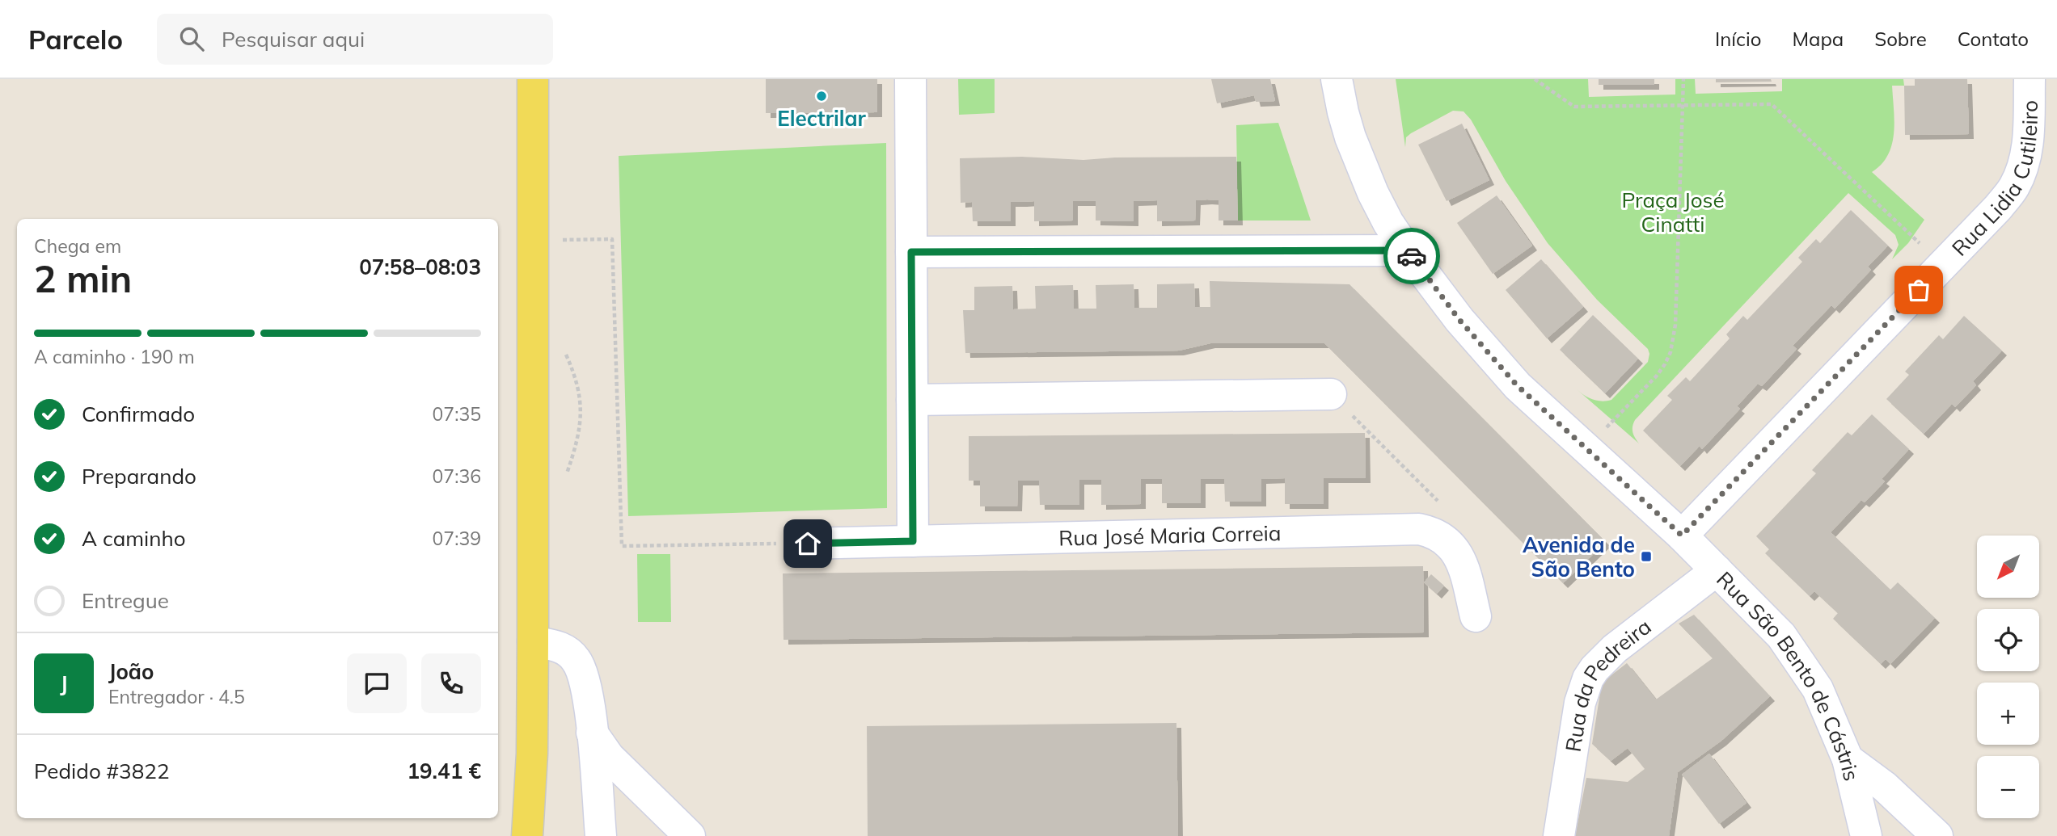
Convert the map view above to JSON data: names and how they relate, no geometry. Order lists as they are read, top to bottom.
{
  "streets": {
    "street": [
      "Rua Lidia Cutileiro",
      "Rua José Maria Correia",
      "Rua São Bento de Cástris",
      "Rua da Pedreira"
    ]
  },
  "crossings": [
    ["Rua Lidia Cutileiro", "Rua São Bento de Cástris"],
    ["Rua São Bento de Cástris", "Rua da Pedreira"]
  ],
  "parks": ["Praça José Cinatti"],
  "places": {
    "other": ["Electrilar"],
    "transit": ["Avenida de São Bento"]
  },
  "north": "bottom left",
  "page": {
    "header": "Parcelo",
    "search": "Pesquisar aqui",
    "nav": [
      "Início",
      "Mapa",
      "Sobre",
      "Contato"
    ],
    "heading": ["2 min", "Chega em", "07:58–08:03"],
    "panel": [
      "João",
      "Entregador · 4.5",
      "Pedido #3822",
      "19.41 €"
    ],
    "bar": "A caminho · 190 m",
    "list": [
      ["Confirmado", "07:35"],
      ["Preparando", "07:36"],
      ["A caminho", "07:39"],
      "Entregue"
    ],
    "map_buttons": ["+", "−"],
    "round": "J"
  }
}
